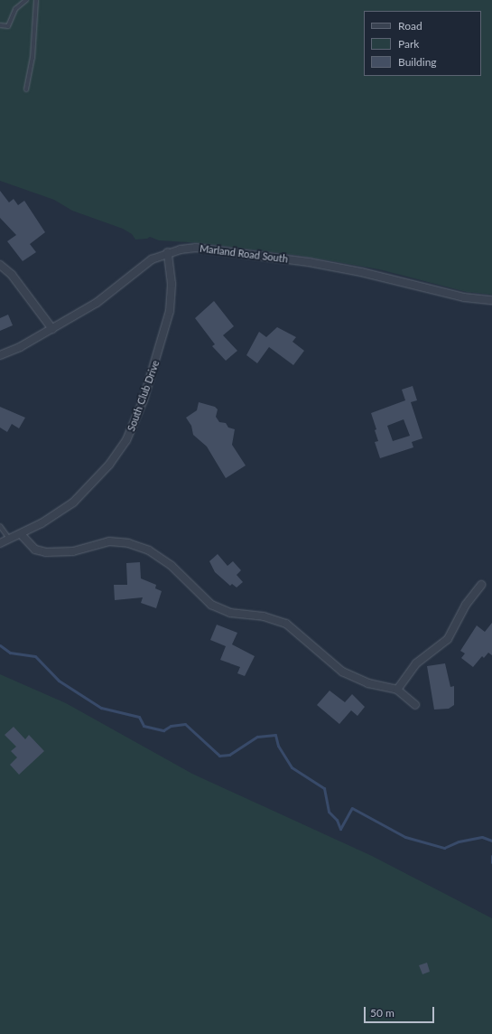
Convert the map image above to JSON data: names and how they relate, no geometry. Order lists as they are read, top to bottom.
{
  "streets": {
    "street": ["Marland Road South", "South Club Drive"]
  },
  "crossings": [
    ["Marland Road South", "South Club Drive"]
  ],
  "legend": ["Road", "Park", "Building"],
  "scale_bar": "50 m"
}
